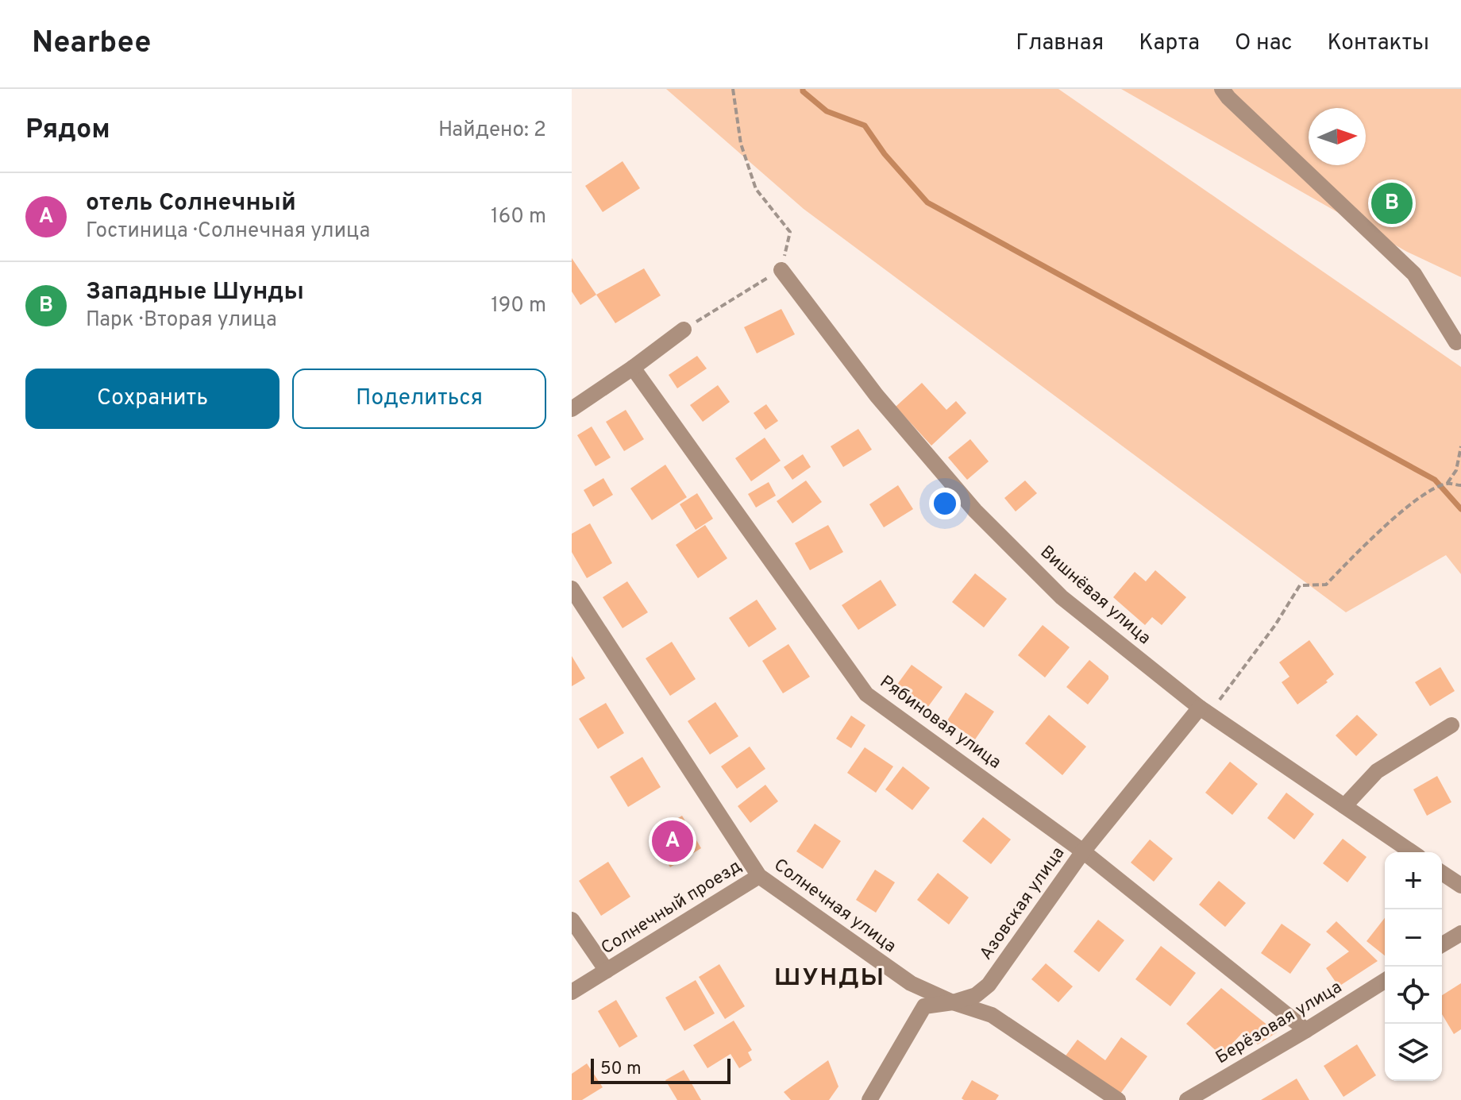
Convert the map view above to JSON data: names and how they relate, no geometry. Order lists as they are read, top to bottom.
{
  "streets": {
    "street": [
      "Вишнёвая улица",
      "Рябиновая улица",
      "Азовская улица",
      "Солнечная улица",
      "Солнечный проезд",
      "Берёзовая улица"
    ]
  },
  "crossings": [
    ["Вишнёвая улица", "Азовская улица"],
    ["Рябиновая улица", "Азовская улица"],
    ["Рябиновая улица", "Берёзовая улица"],
    ["Азовская улица", "Солнечная улица"],
    ["Солнечная улица", "Солнечный проезд"]
  ],
  "districts": ["ШУНДЫ"],
  "scale_bar": "50 m",
  "north": "right",
  "page": {
    "header": "Nearbee",
    "nav": [
      "Главная",
      "Карта",
      "О нас",
      "Контакты"
    ],
    "heading": ["Рядом", "Найдено: 2"],
    "list": [
      {
        "mark": "A",
        "name": "отель Солнечный",
        "note": "Гостиница · Солнечная улица",
        "value": "160 m"
      },
      {
        "mark": "B",
        "name": "Западные Шунды",
        "note": "Парк · Вторая улица",
        "value": "190 m"
      }
    ],
    "pins": ["B", "A"],
    "buttons": ["Сохранить", "Поделиться"],
    "map_buttons": ["+", "−"],
    "scale": "50 m"
  }
}
